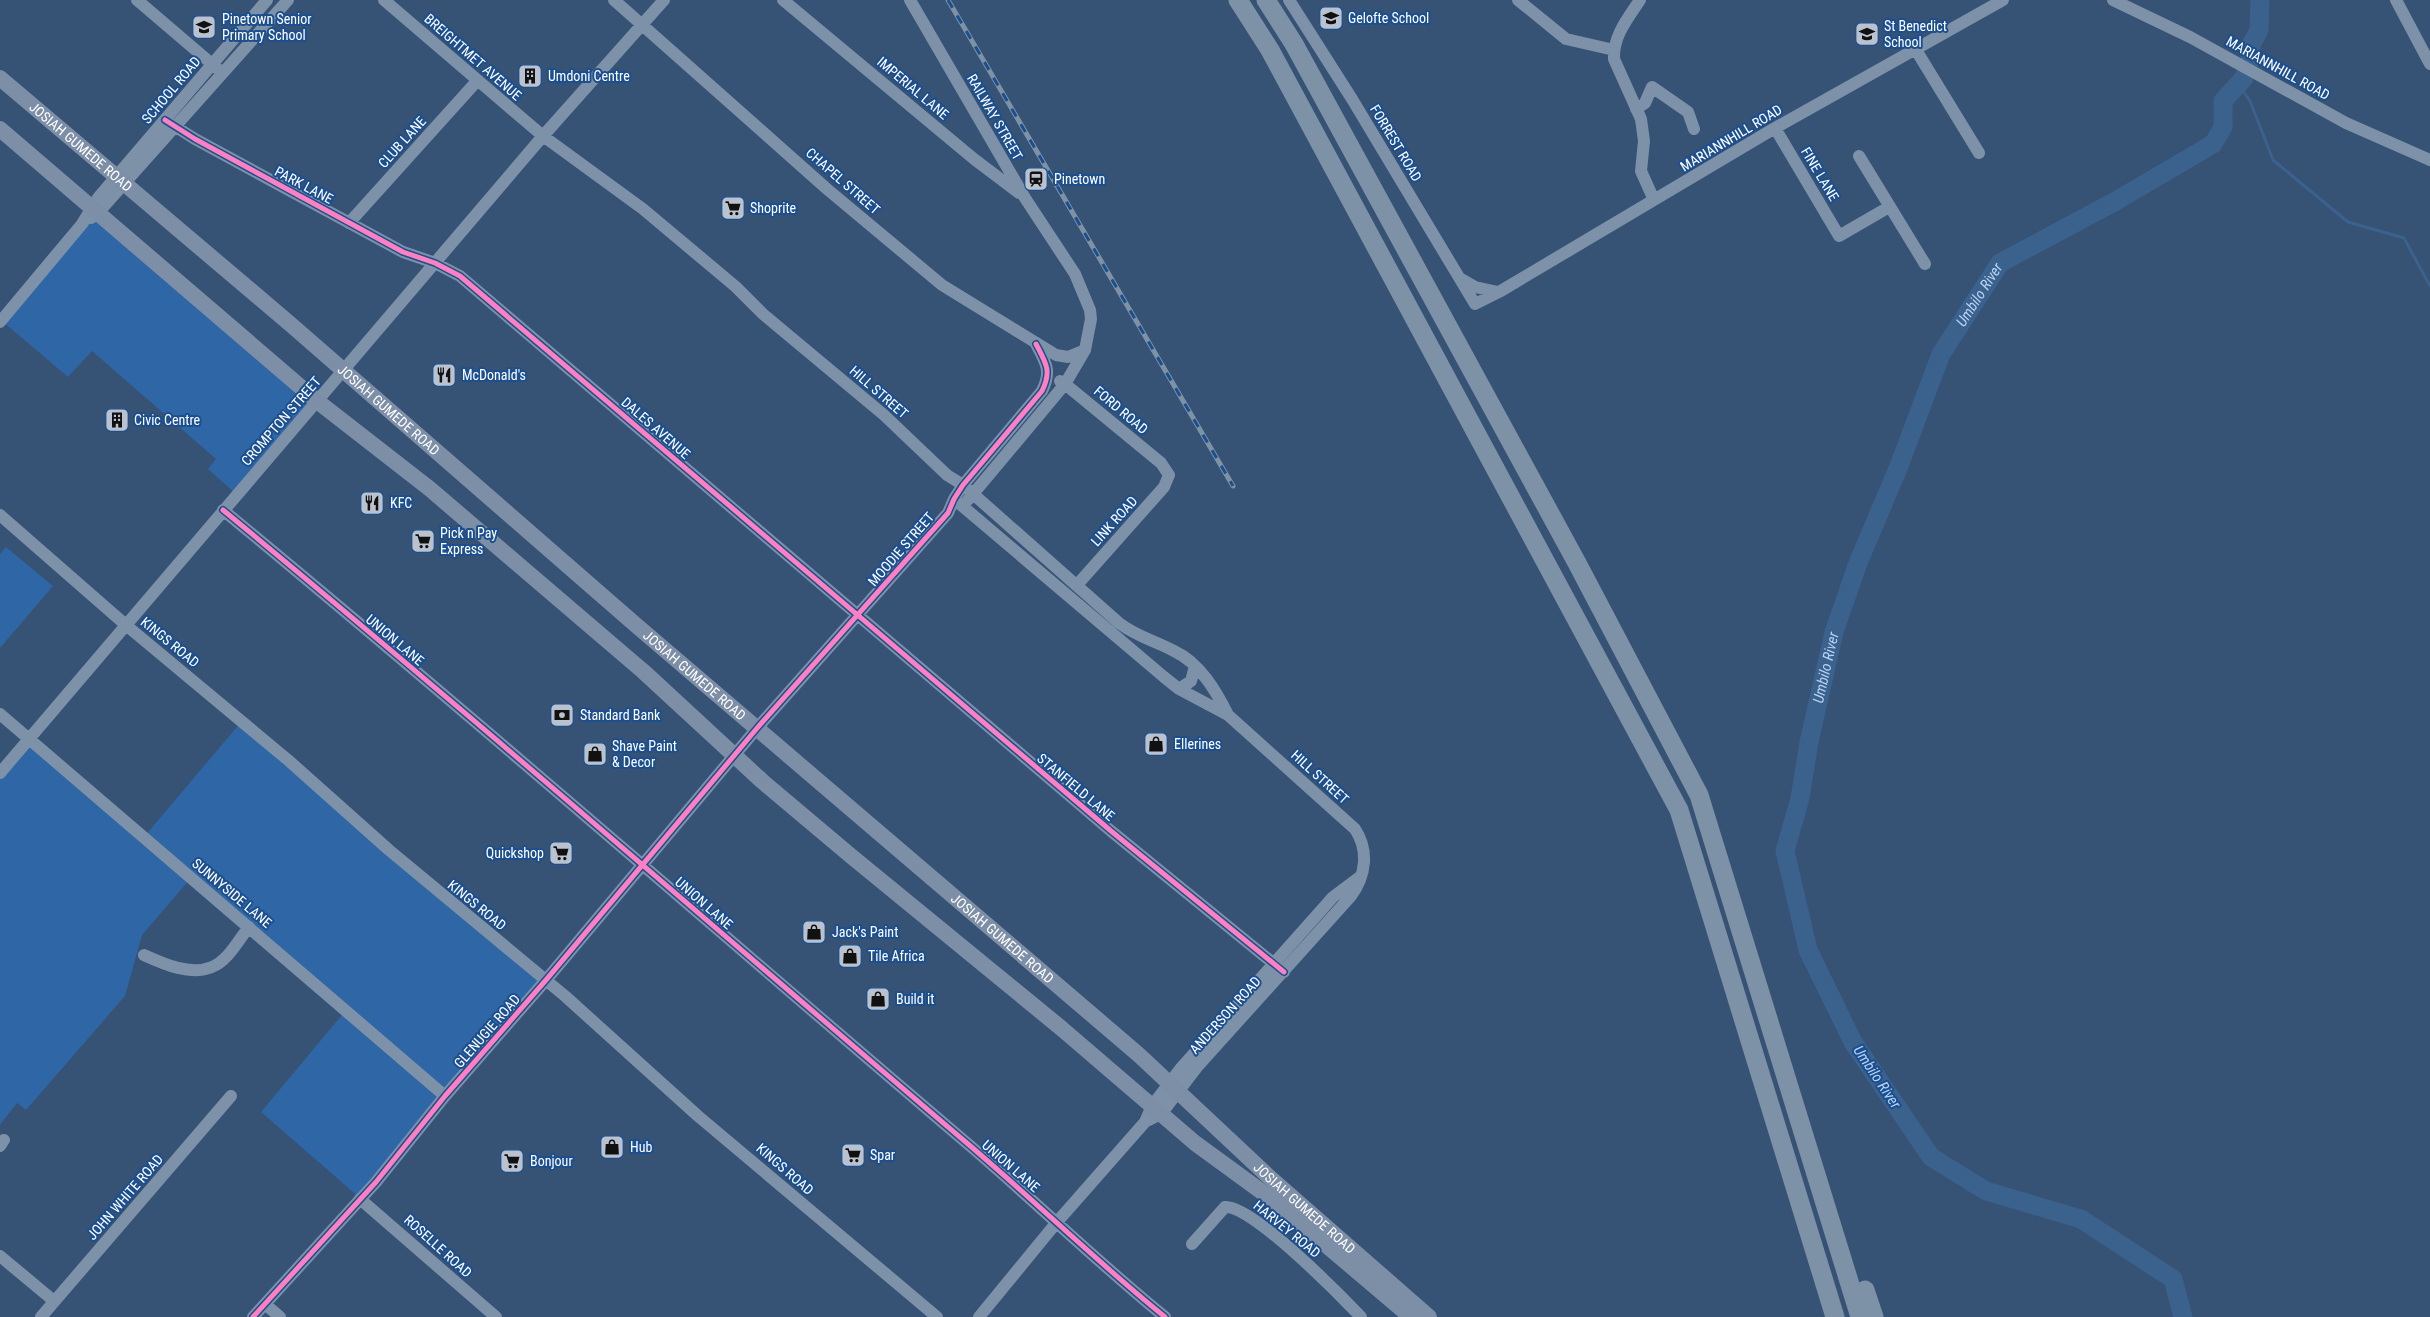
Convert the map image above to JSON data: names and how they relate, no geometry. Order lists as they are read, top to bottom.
{
  "streets": {
    "main road": ["JOSIAH GUMEDE ROAD"],
    "street": [
      "BREIGHTMET AVENUE",
      "MARIANNHILL ROAD",
      "IMPERIAL LANE",
      "SCHOOL ROAD",
      "RAILWAY STREET",
      "CLUB LANE",
      "FORREST ROAD",
      "FINE LANE",
      "CHAPEL STREET",
      "PARK LANE",
      "HILL STREET",
      "FORD ROAD",
      "CROMPTON STREET",
      "DALES AVENUE",
      "LINK ROAD",
      "MOODIE STREET",
      "UNION LANE",
      "KINGS ROAD",
      "STANFIELD LANE",
      "SUNNYSIDE LANE",
      "ANDERSON ROAD",
      "GLENUGIE ROAD",
      "JOHN WHITE ROAD",
      "HARVEY ROAD",
      "ROSELLE ROAD"
    ]
  },
  "crossings": [
    ["BREIGHTMET AVENUE", "CLUB LANE"],
    ["BREIGHTMET AVENUE", "HILL STREET"],
    ["BREIGHTMET AVENUE", "CROMPTON STREET"],
    ["MARIANNHILL ROAD", "FORREST ROAD"],
    ["MARIANNHILL ROAD", "FINE LANE"],
    ["IMPERIAL LANE", "RAILWAY STREET"],
    ["SCHOOL ROAD", "JOSIAH GUMEDE ROAD"],
    ["SCHOOL ROAD", "PARK LANE"],
    ["RAILWAY STREET", "CHAPEL STREET"],
    ["RAILWAY STREET", "FORD ROAD"],
    ["RAILWAY STREET", "MOODIE STREET"],
    ["CLUB LANE", "PARK LANE"],
    ["JOSIAH GUMEDE ROAD", "CROMPTON STREET"],
    ["JOSIAH GUMEDE ROAD", "MOODIE STREET"],
    ["JOSIAH GUMEDE ROAD", "ANDERSON ROAD"],
    ["JOSIAH GUMEDE ROAD", "GLENUGIE ROAD"],
    ["CHAPEL STREET", "CROMPTON STREET"],
    ["PARK LANE", "CROMPTON STREET"],
    ["PARK LANE", "DALES AVENUE"],
    ["HILL STREET", "CROMPTON STREET"],
    ["HILL STREET", "LINK ROAD"],
    ["HILL STREET", "MOODIE STREET"],
    ["HILL STREET", "ANDERSON ROAD"],
    ["FORD ROAD", "LINK ROAD"],
    ["FORD ROAD", "MOODIE STREET"],
    ["CROMPTON STREET", "DALES AVENUE"],
    ["CROMPTON STREET", "UNION LANE"],
    ["CROMPTON STREET", "KINGS ROAD"],
    ["CROMPTON STREET", "SUNNYSIDE LANE"],
    ["DALES AVENUE", "MOODIE STREET"],
    ["DALES AVENUE", "STANFIELD LANE"],
    ["MOODIE STREET", "STANFIELD LANE"],
    ["MOODIE STREET", "GLENUGIE ROAD"],
    ["UNION LANE", "ANDERSON ROAD"],
    ["UNION LANE", "GLENUGIE ROAD"],
    ["KINGS ROAD", "GLENUGIE ROAD"],
    ["STANFIELD LANE", "ANDERSON ROAD"],
    ["SUNNYSIDE LANE", "GLENUGIE ROAD"],
    ["GLENUGIE ROAD", "ROSELLE ROAD"]
  ],
  "water": ["Umbilo River"],
  "places": {
    "school or university": ["Gelofte School", "Pinetown Senior Primary School", "St Benedict School"],
    "building": ["Umdoni Centre", "Civic Centre"],
    "station": ["Pinetown"],
    "supermarket": [
      "Shoprite",
      "Pick n Pay Express",
      "Quickshop",
      "Spar",
      "Bonjour"
    ],
    "restaurant": ["McDonald's", "KFC"],
    "bank": ["Standard Bank"],
    "shop": [
      "Ellerines",
      "Shave Paint & Decor",
      "Jack's Paint",
      "Tile Africa",
      "Build it",
      "Hub"
    ]
  }
}
